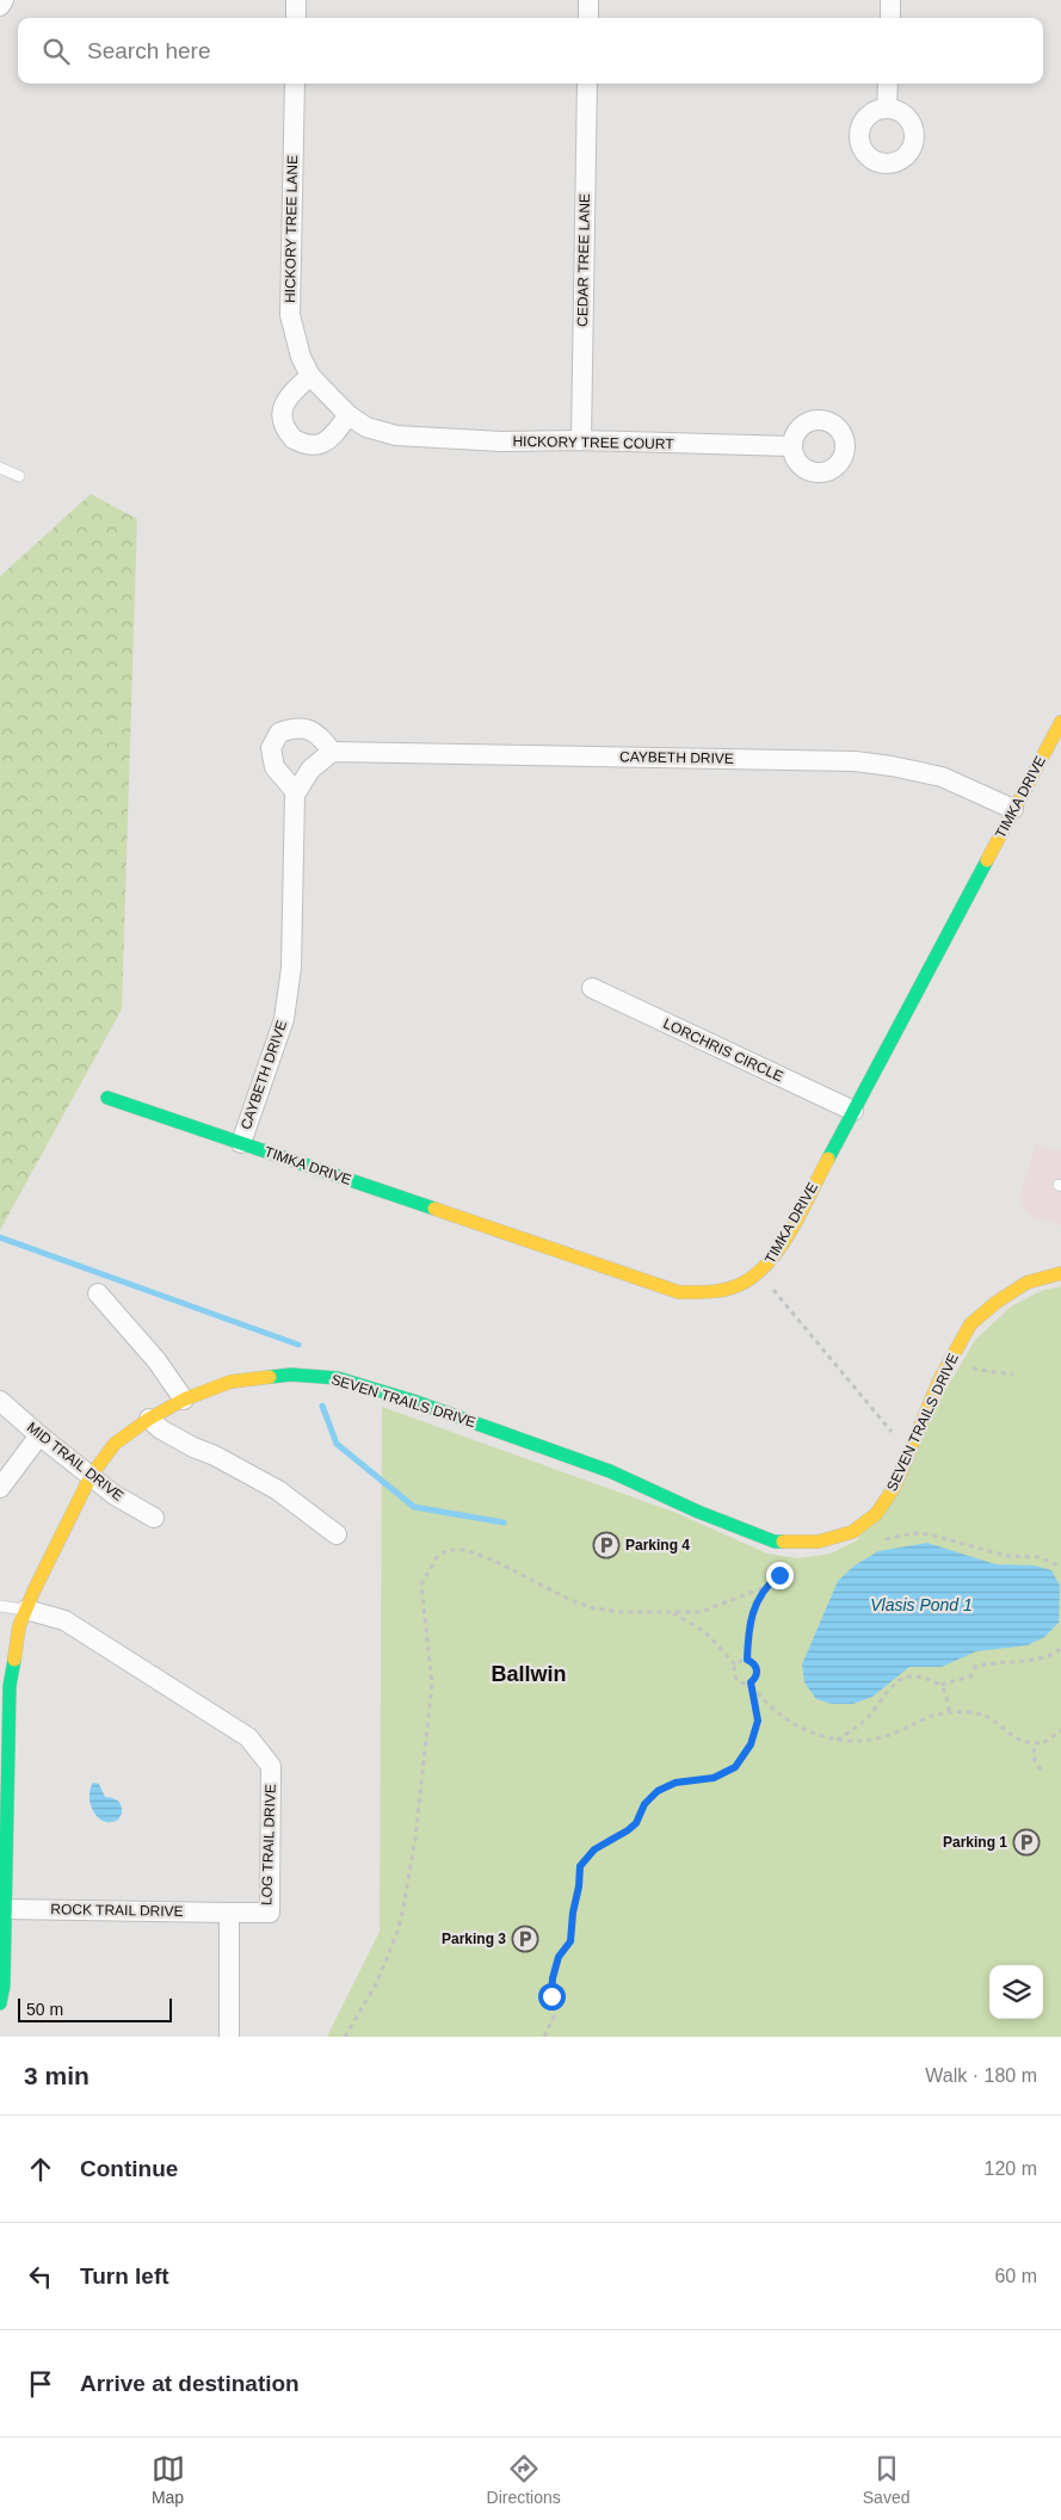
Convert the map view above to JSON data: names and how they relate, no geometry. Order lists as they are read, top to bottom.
{
  "streets": {
    "street": [
      "HICKORY TREE LANE",
      "CEDAR TREE LANE",
      "HICKORY TREE COURT",
      "CAYBETH DRIVE",
      "TIMKA DRIVE",
      "LORCHRIS CIRCLE",
      "SEVEN TRAILS DRIVE",
      "MID TRAIL DRIVE",
      "LOG TRAIL DRIVE",
      "ROCK TRAIL DRIVE"
    ]
  },
  "crossings": [
    ["HICKORY TREE LANE", "HICKORY TREE COURT"],
    ["CEDAR TREE LANE", "HICKORY TREE COURT"],
    ["CAYBETH DRIVE", "TIMKA DRIVE"],
    ["TIMKA DRIVE", "LORCHRIS CIRCLE"],
    ["SEVEN TRAILS DRIVE", "MID TRAIL DRIVE"],
    ["SEVEN TRAILS DRIVE", "LOG TRAIL DRIVE"],
    ["SEVEN TRAILS DRIVE", "ROCK TRAIL DRIVE"],
    ["LOG TRAIL DRIVE", "ROCK TRAIL DRIVE"]
  ],
  "districts": ["Ballwin"],
  "water": ["Vlasis Pond 1"],
  "places": {
    "parking": ["Parking 4", "Parking 1", "Parking 3"]
  },
  "scale_bar": "50 m",
  "page": {
    "search": "Search here",
    "scale": "50 m",
    "heading": ["3 min", "Walk · 180 m"],
    "list": [
      ["Continue", "120 m"],
      ["Turn left", "60 m"],
      "Arrive at destination"
    ],
    "nav": ["Map", "Directions", "Saved"]
  }
}
